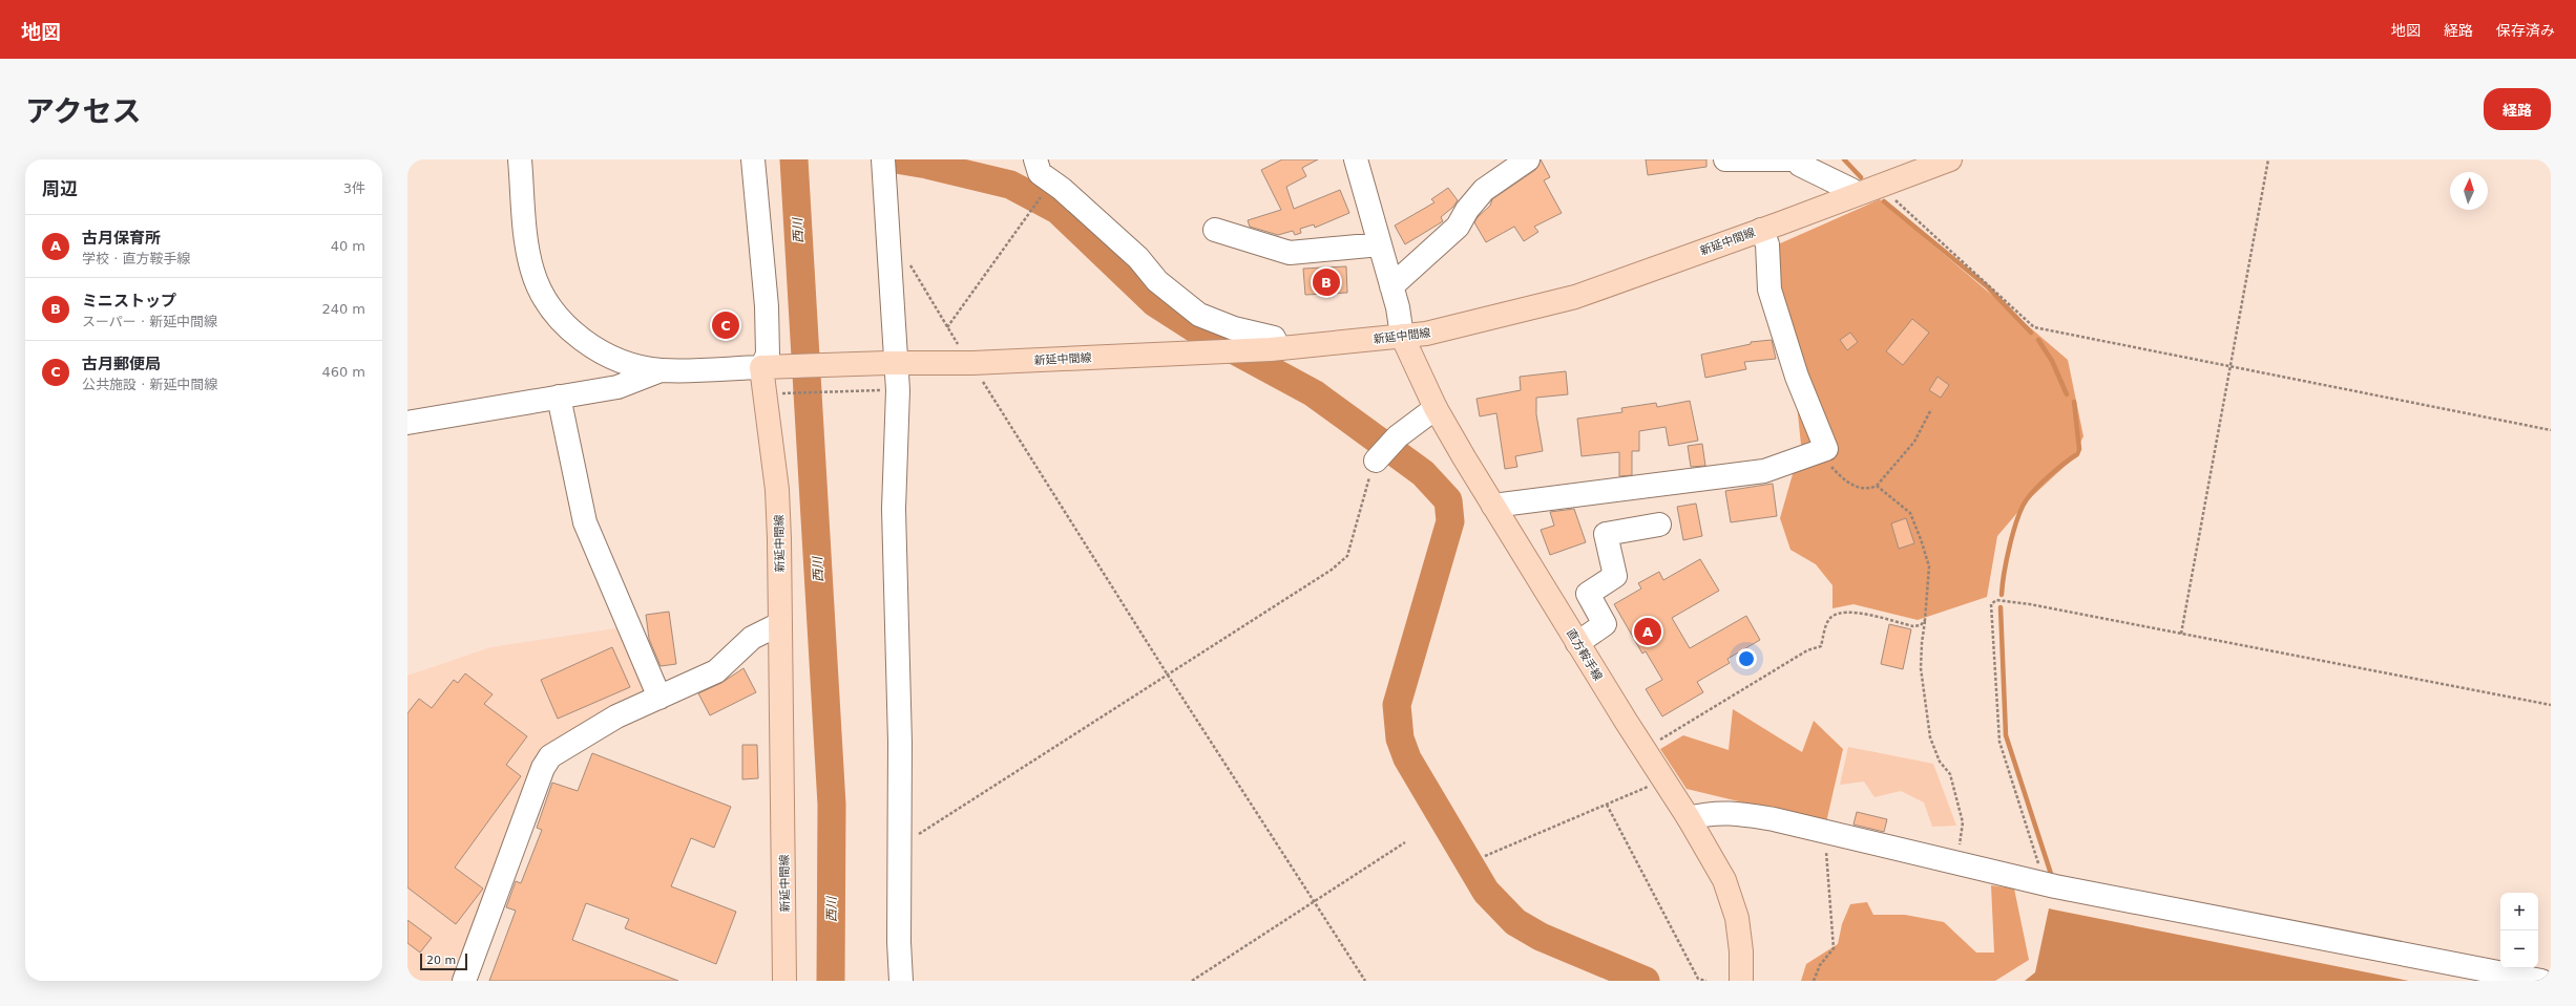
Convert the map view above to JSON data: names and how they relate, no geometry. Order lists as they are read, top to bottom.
{
  "streets": {
    "main road": ["新延中間線", "直方鞍手線"]
  },
  "crossings": [
    ["新延中間線", "直方鞍手線"]
  ],
  "water": ["西川"],
  "scale_bar": "20 m",
  "north": "top",
  "page": {
    "header": "地図",
    "nav": ["地図", "経路", "保存済み"],
    "title": "アクセス",
    "buttons": "経路",
    "heading": ["周辺", "3件"],
    "list": [
      {
        "mark": "A",
        "name": "古月保育所",
        "note": "学校 · 直方鞍手線",
        "value": "40 m"
      },
      {
        "mark": "B",
        "name": "ミニストップ",
        "note": "スーパー · 新延中間線",
        "value": "240 m"
      },
      {
        "mark": "C",
        "name": "古月郵便局",
        "note": "公共施設 · 新延中間線",
        "value": "460 m"
      }
    ],
    "pins": ["B", "C", "A"],
    "map_buttons": ["+", "−"],
    "scale": "20 m"
  }
}
